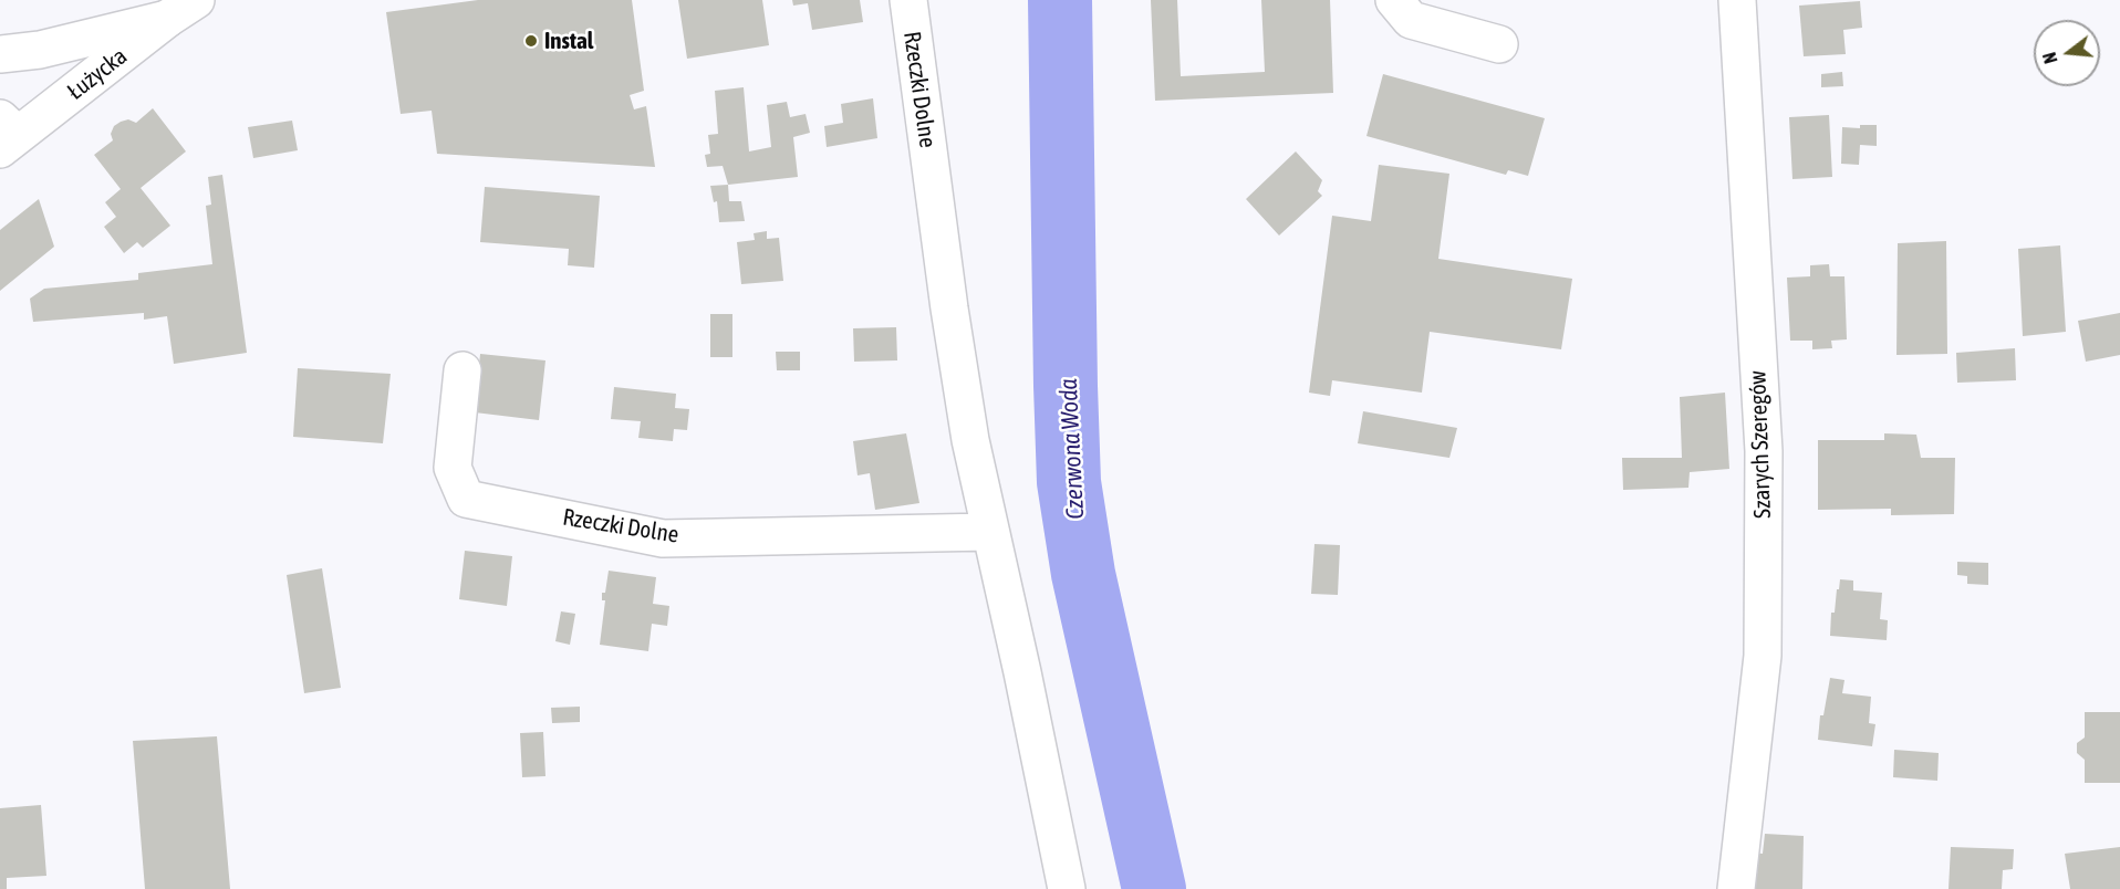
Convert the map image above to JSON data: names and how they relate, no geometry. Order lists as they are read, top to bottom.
{
  "streets": {
    "street": ["Łużycka", "Rzeczki Dolne", "Szarych Szeregów"]
  },
  "water": ["Czerwona Woda"],
  "places": ["Instal"],
  "north": "left"
}
